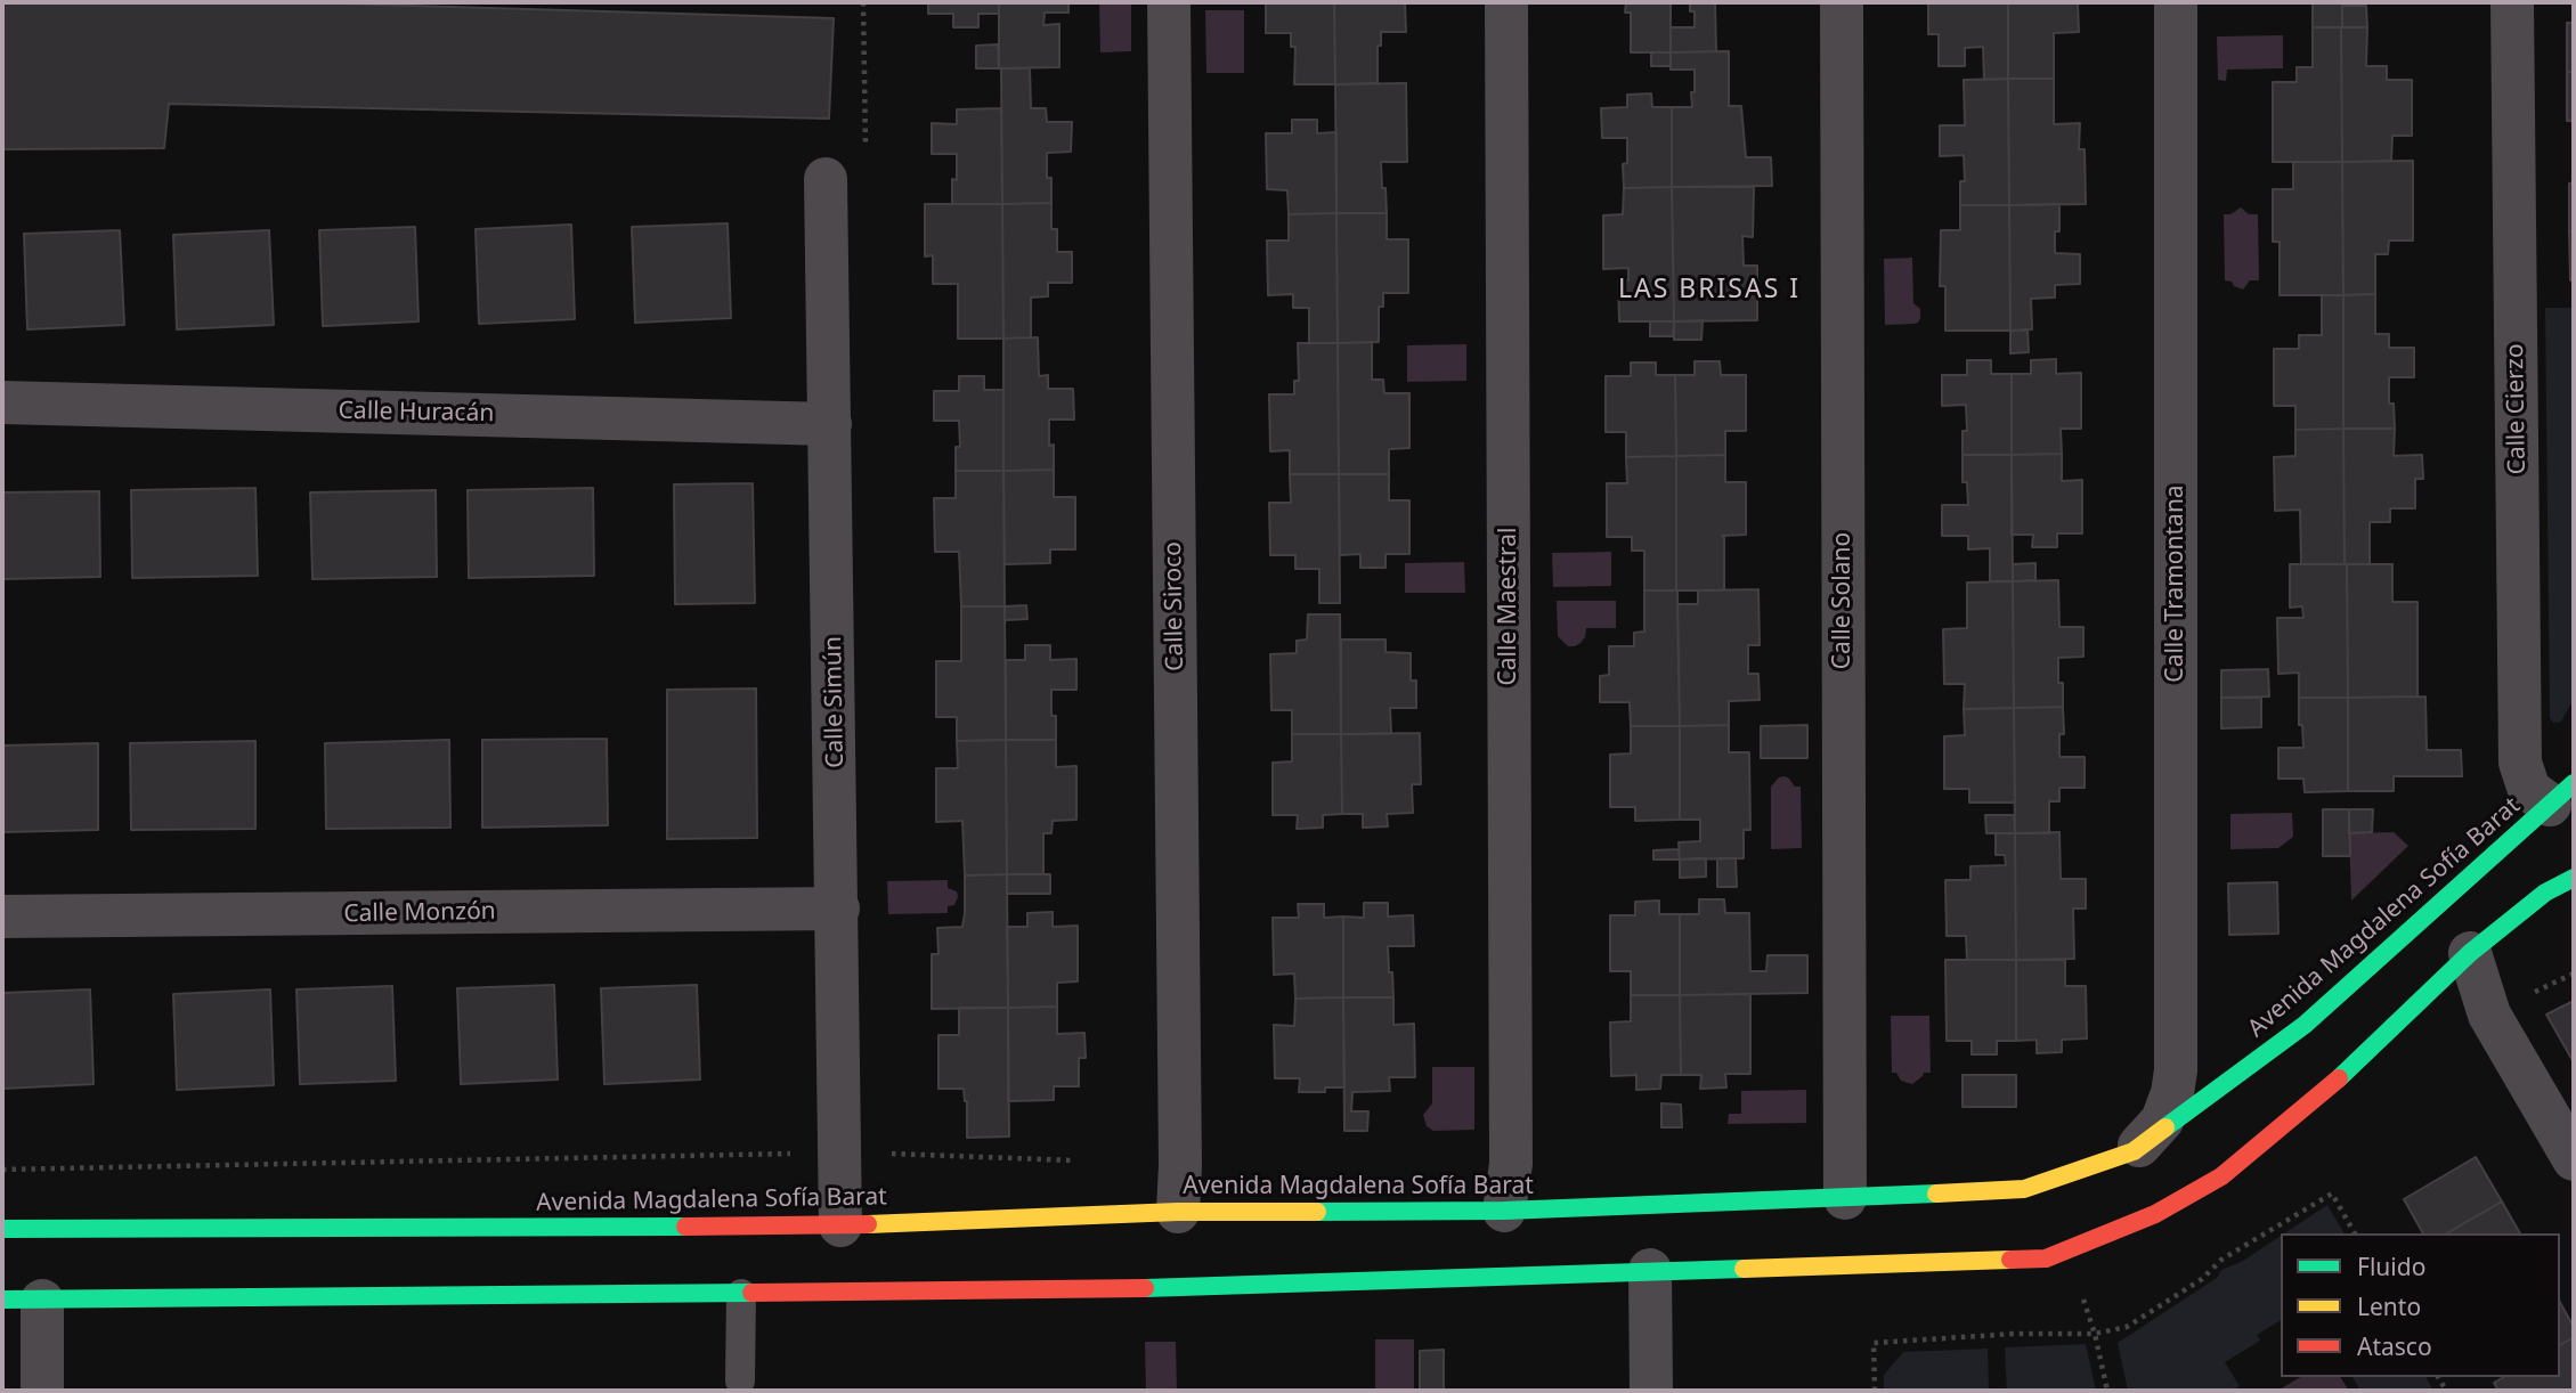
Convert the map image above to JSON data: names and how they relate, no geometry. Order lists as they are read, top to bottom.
{
  "streets": {
    "street": [
      "Calle Cierzo",
      "Calle Huracán",
      "Calle Tramontana",
      "Calle Solano",
      "Calle Siroco",
      "Calle Maestral",
      "Calle Simún",
      "Calle Monzón",
      "Avenida Magdalena Sofía Barat"
    ]
  },
  "crossings": [
    ["Calle Cierzo", "Avenida Magdalena Sofía Barat"],
    ["Calle Huracán", "Calle Simún"],
    ["Calle Tramontana", "Avenida Magdalena Sofía Barat"],
    ["Calle Solano", "Avenida Magdalena Sofía Barat"],
    ["Calle Siroco", "Avenida Magdalena Sofía Barat"],
    ["Calle Maestral", "Avenida Magdalena Sofía Barat"],
    ["Calle Simún", "Calle Monzón"],
    ["Calle Simún", "Avenida Magdalena Sofía Barat"]
  ],
  "districts": ["LAS BRISAS I"],
  "legend": ["Fluido", "Lento", "Atasco"]
}
